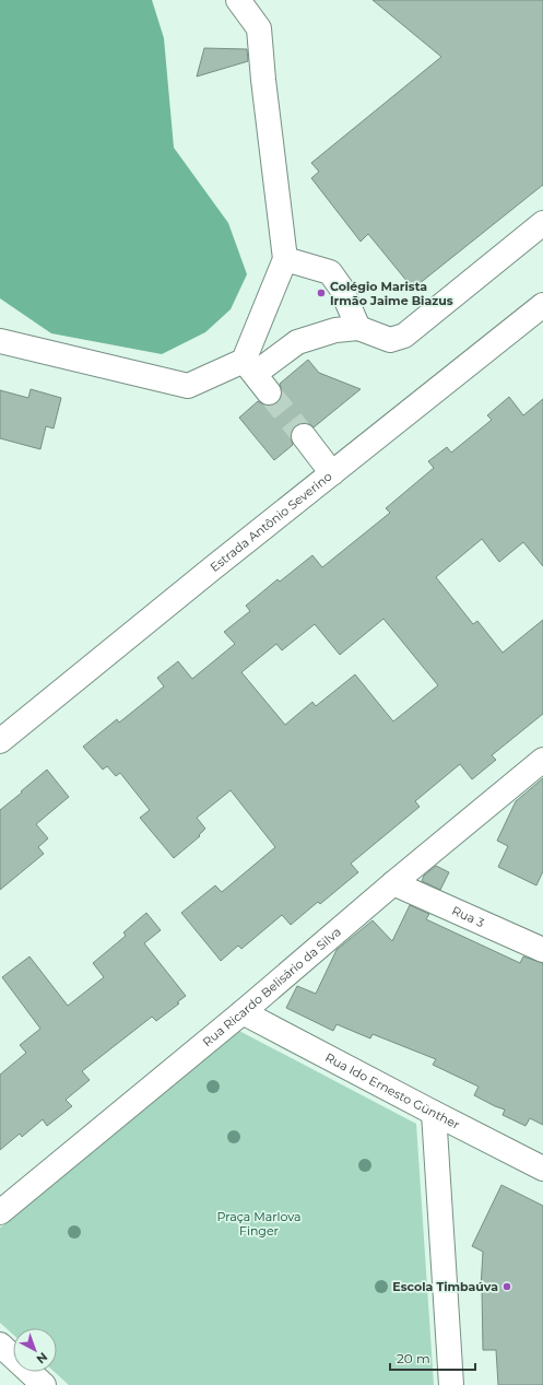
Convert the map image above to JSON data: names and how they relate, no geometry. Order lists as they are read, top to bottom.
{
  "streets": {
    "street": [
      "Estrada Antônio Severino",
      "Rua 3",
      "Rua Ricardo Belisário da Silva",
      "Rua Ido Ernesto Günther"
    ]
  },
  "crossings": [
    ["Rua 3", "Rua Ricardo Belisário da Silva"],
    ["Rua Ricardo Belisário da Silva", "Rua Ido Ernesto Günther"]
  ],
  "parks": ["Praça Marlova Finger"],
  "places": ["Colégio Marista Irmão Jaime Biazus", "Escola Timbaúva"],
  "scale_bar": "20 m",
  "north": "bottom right"
}
